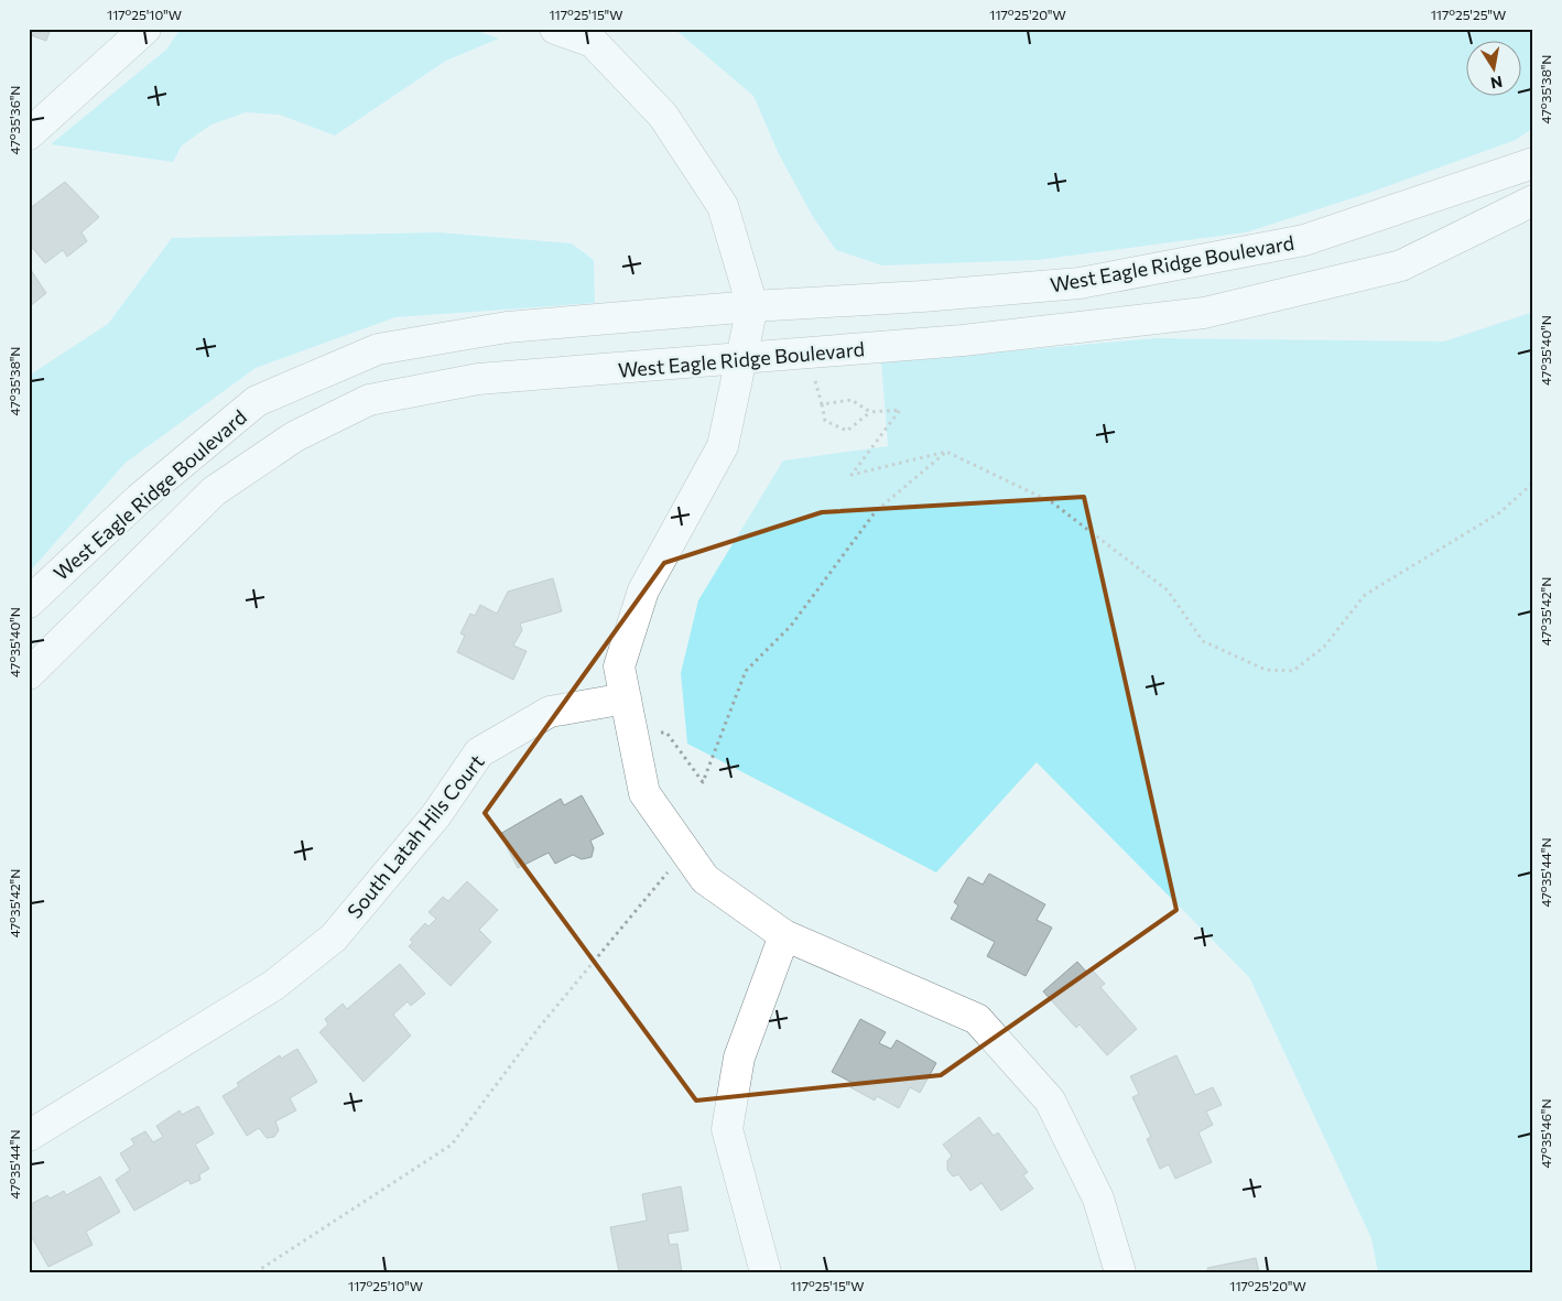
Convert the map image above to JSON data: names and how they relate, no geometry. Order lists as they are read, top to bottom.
{
  "streets": {
    "street": ["West Eagle Ridge Boulevard", "South Latah Hils Court"]
  },
  "north": "bottom",
  "coordinates": [
    "117°25'10\"W",
    "117°25'15\"W",
    "117°25'20\"W",
    "117°25'25\"W",
    "47°35'38\"N",
    "47°35'36\"N",
    "47°35'40\"N",
    "47°35'42\"N",
    "47°35'44\"N",
    "47°35'46\"N"
  ]
}
